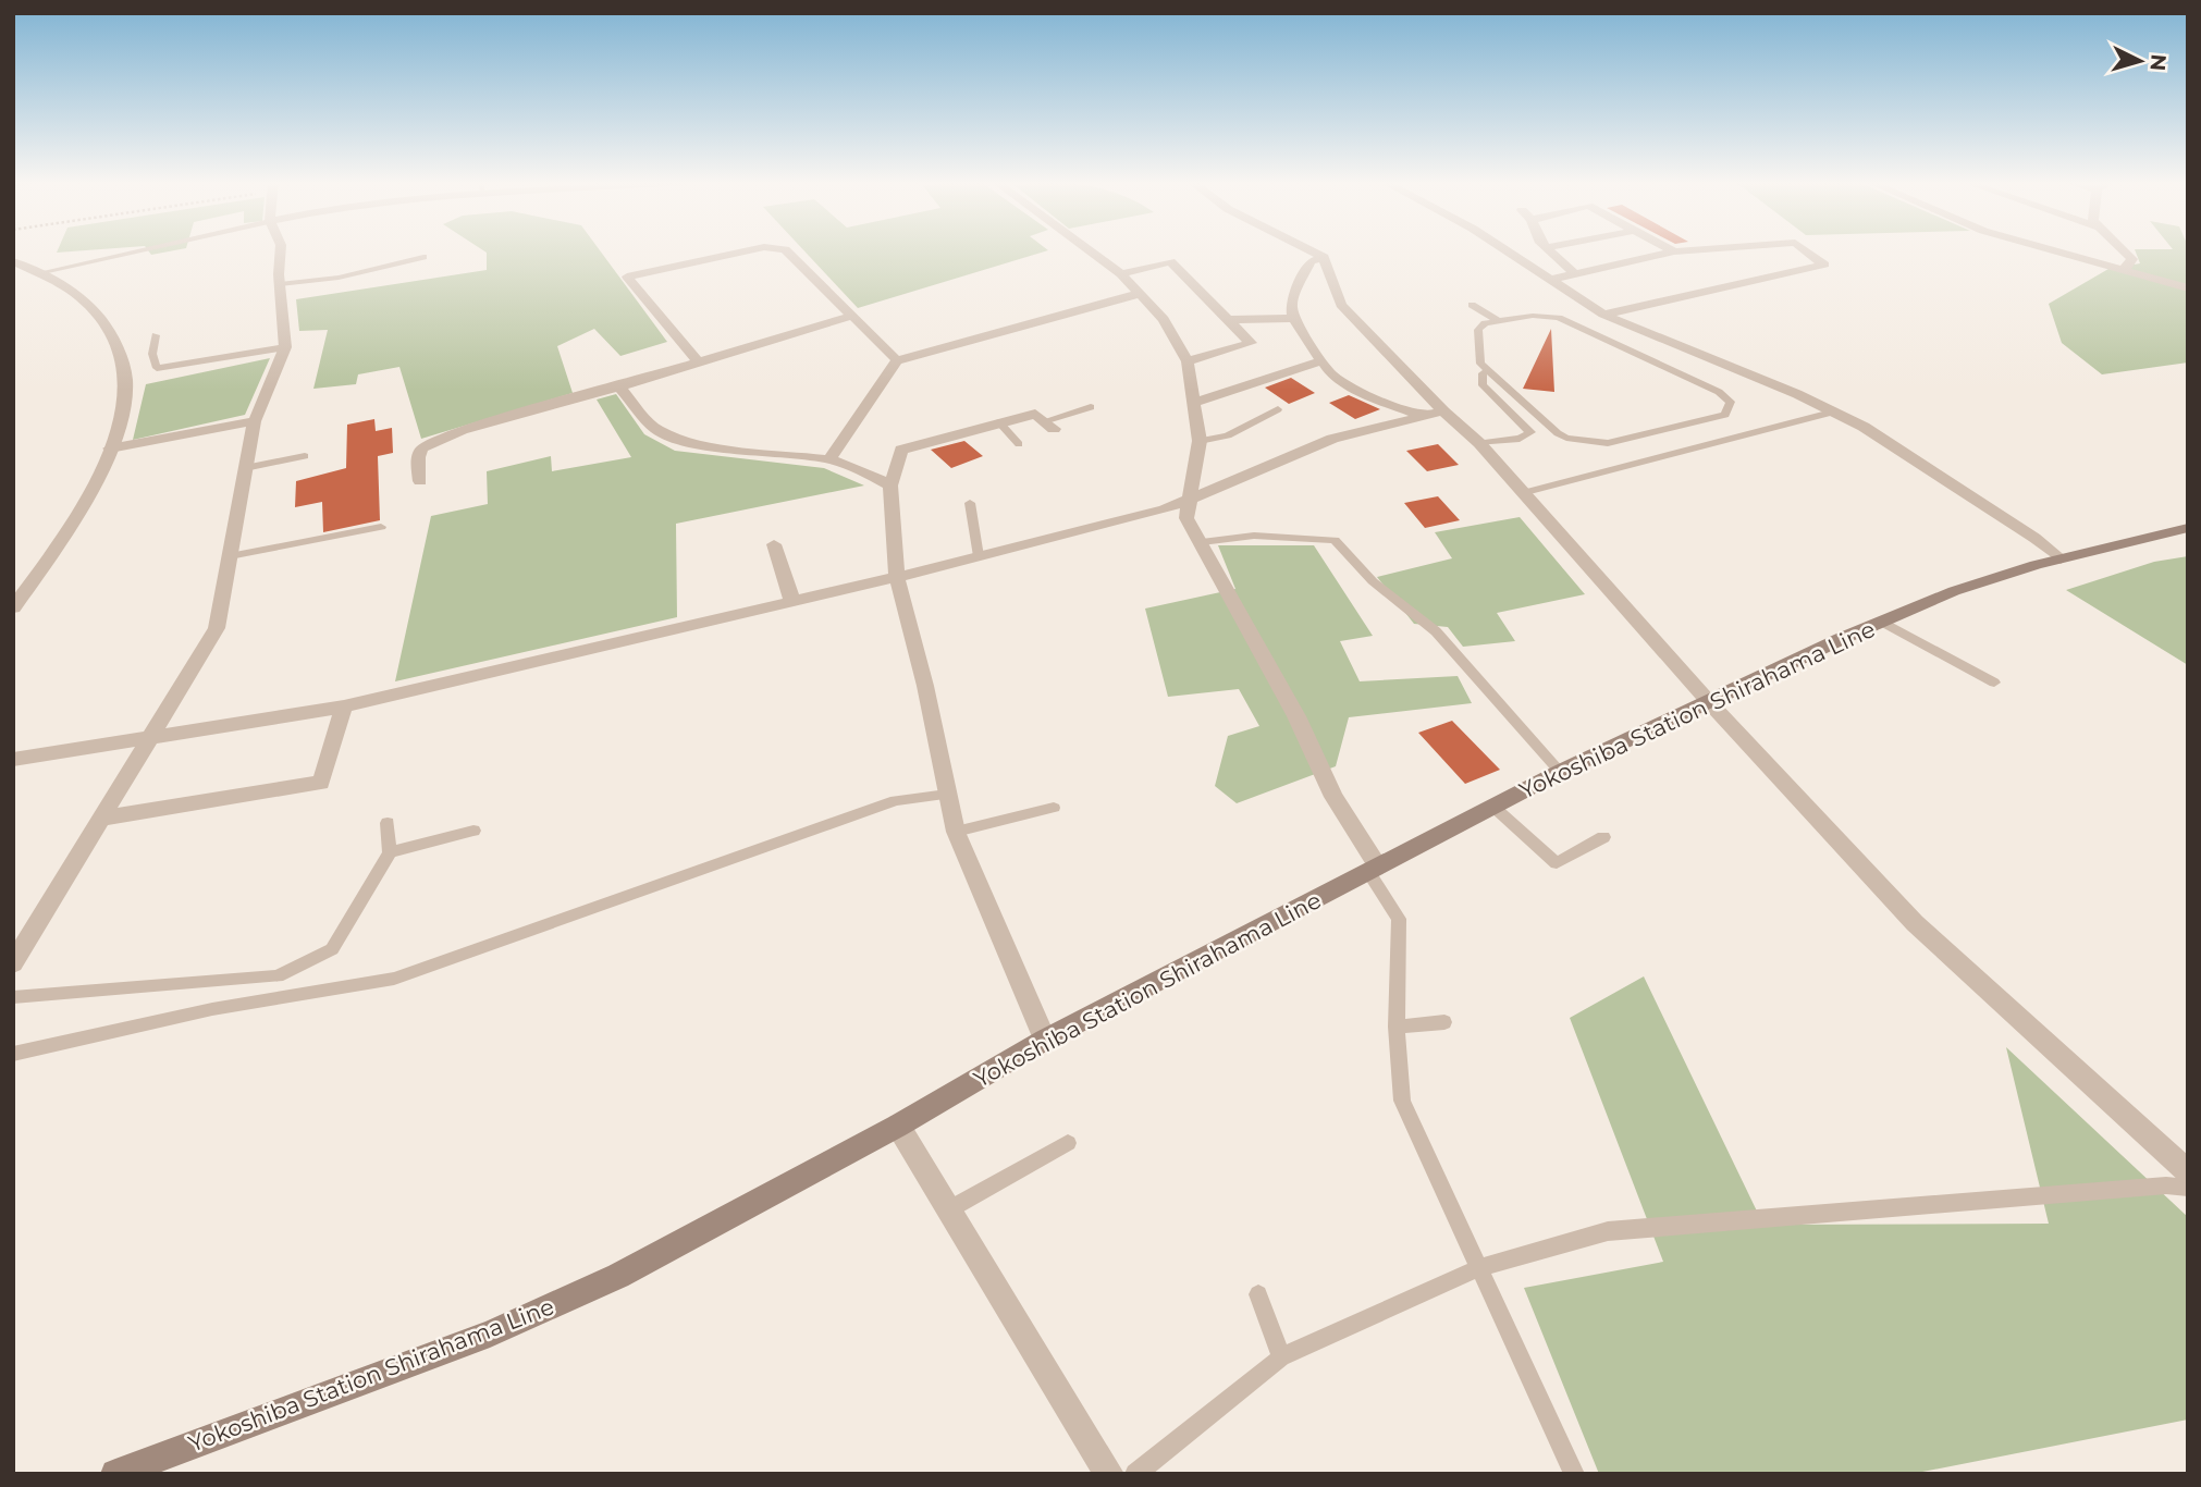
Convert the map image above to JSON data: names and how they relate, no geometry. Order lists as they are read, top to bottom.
{
  "streets": {
    "main road": ["Yokoshiba Station Shirahama Line"]
  },
  "north": "right"
}
